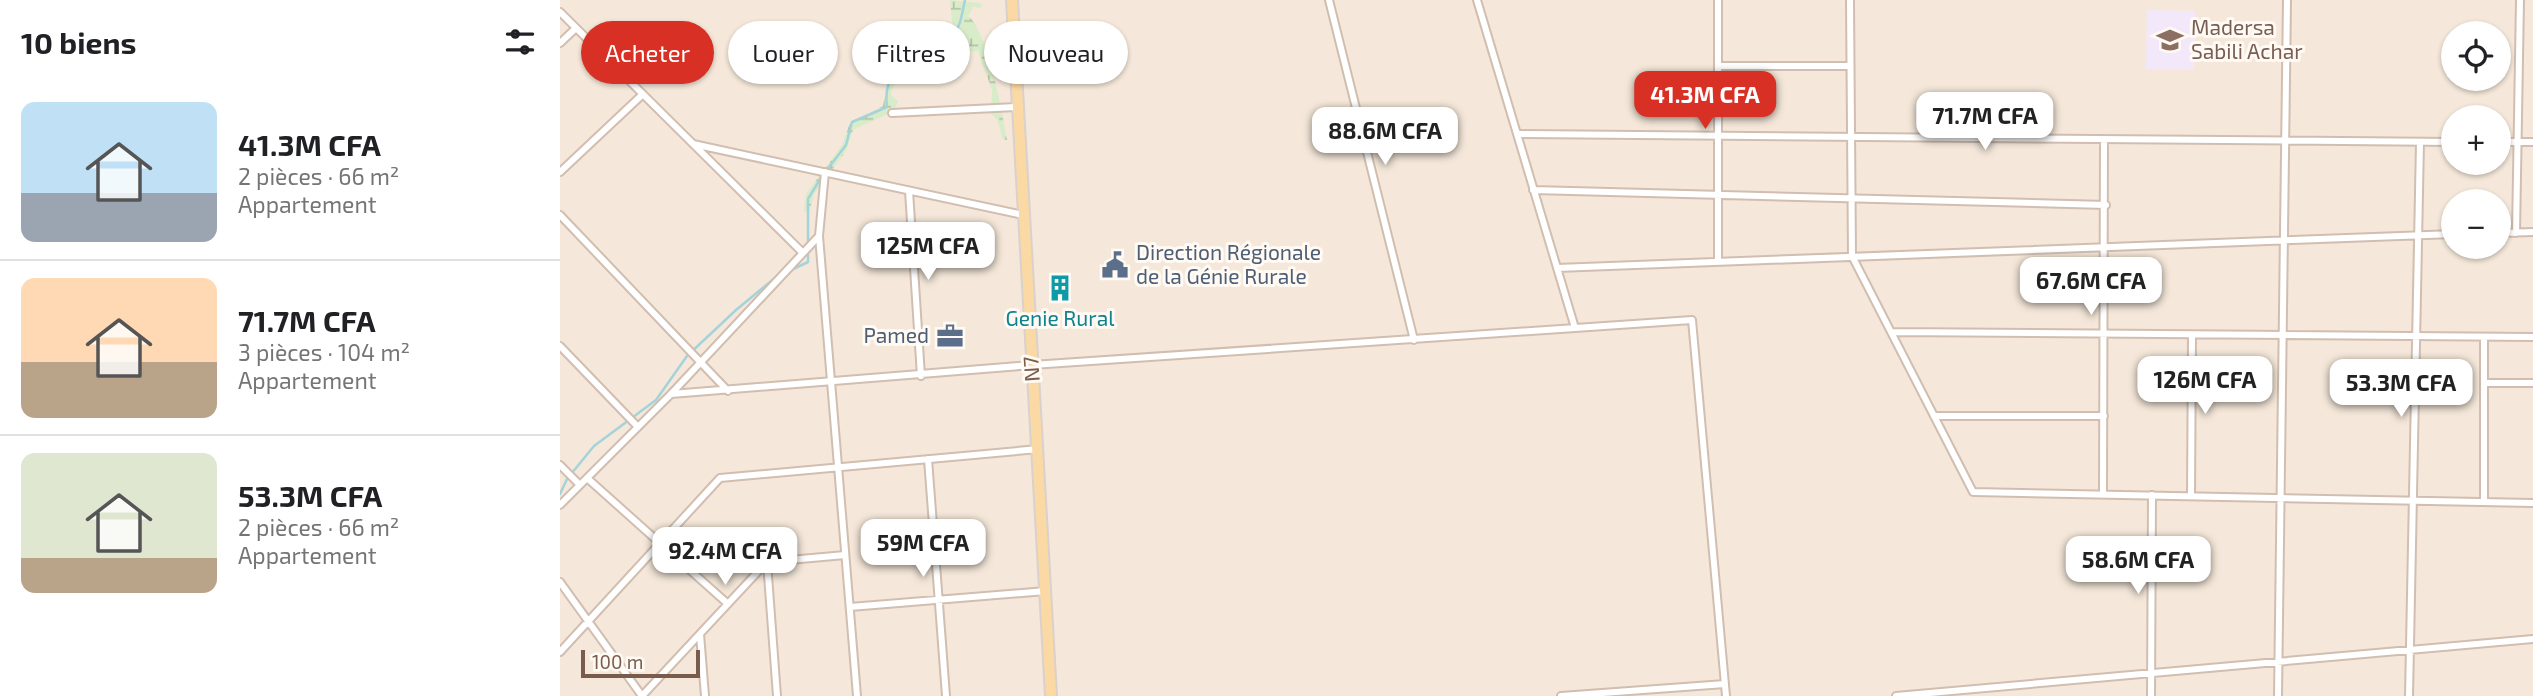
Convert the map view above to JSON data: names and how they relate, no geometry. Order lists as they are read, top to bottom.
{
  "streets": {
    "main road": ["N7"]
  },
  "places": {
    "school or university": ["Madersa Sabili Achar"],
    "public building": ["Direction Régionale de la Génie Rurale"],
    "building": ["Genie Rural"],
    "office": ["Pamed"]
  },
  "scale_bar": "100 m",
  "page": {
    "heading": "10 biens",
    "map_buttons": ["+", "−"],
    "chip": [
      "Acheter",
      "Louer",
      "Filtres",
      "Nouveau"
    ],
    "price": [
      "41.3M CFA",
      "71.7M CFA",
      "88.6M CFA",
      "125M CFA",
      "67.6M CFA",
      "126M CFA",
      "53.3M CFA",
      "59M CFA",
      "92.4M CFA",
      "58.6M CFA"
    ],
    "list": [
      {
        "name": "41.3M CFA",
        "note": "2 pièces · 66 m² · Appartement"
      },
      {
        "name": "71.7M CFA",
        "note": "3 pièces · 104 m² · Appartement"
      },
      {
        "name": "53.3M CFA",
        "note": "2 pièces · 66 m² · Appartement"
      }
    ],
    "scale": "100 m"
  }
}
